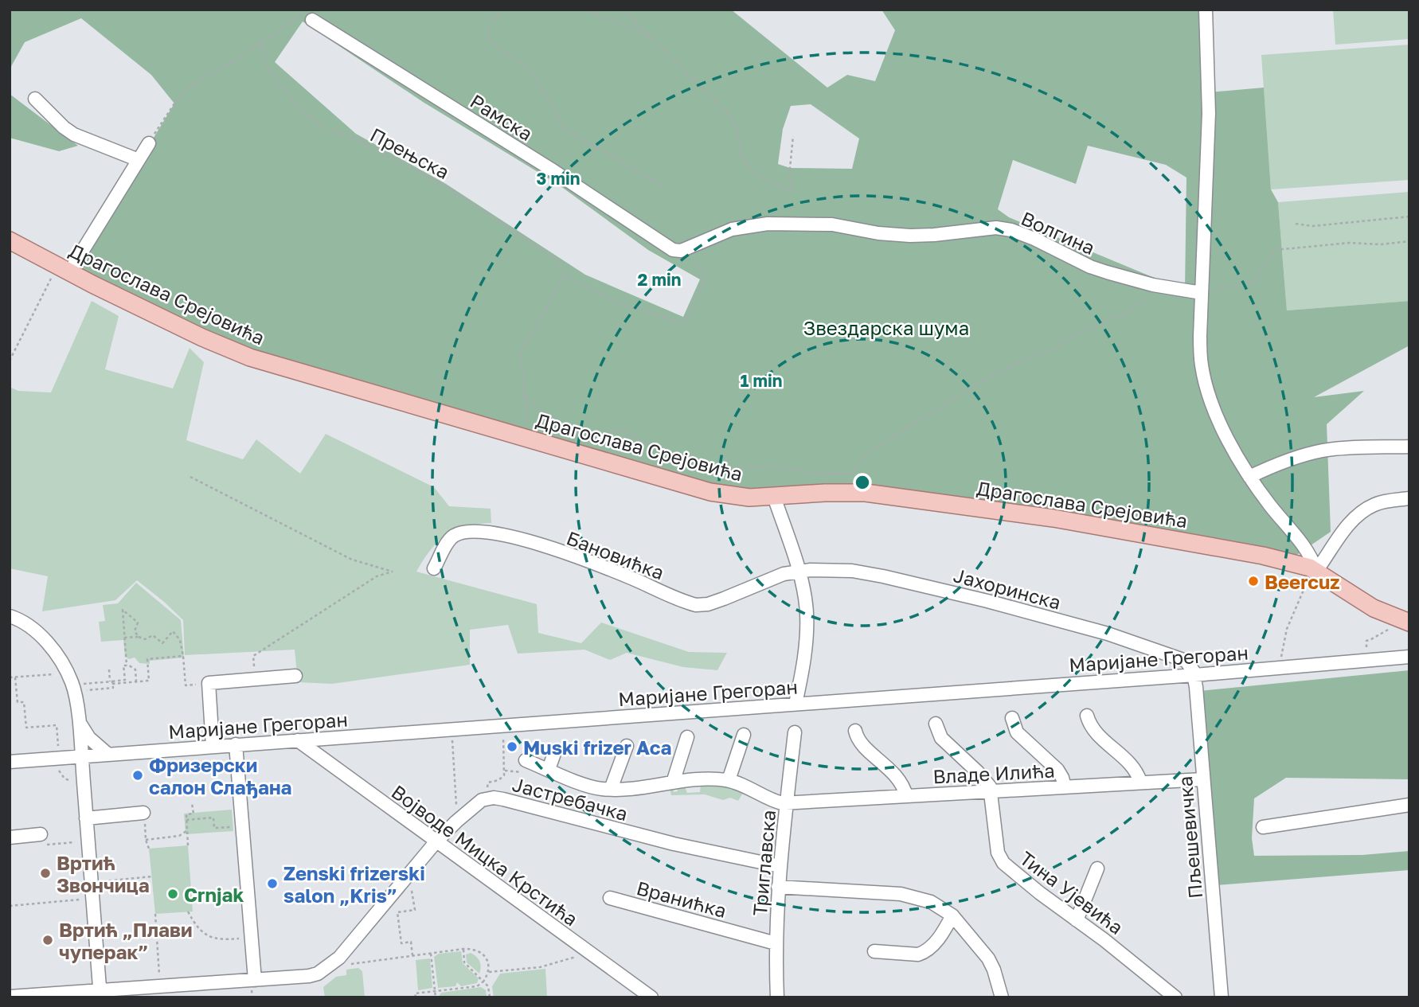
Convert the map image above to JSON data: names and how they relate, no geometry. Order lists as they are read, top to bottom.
{
  "streets": {
    "main road": ["Драгослава Срејовића"],
    "street": [
      "Рамска",
      "Волгина",
      "Бановићка",
      "Јахоринска",
      "Маријане Грегоран",
      "Владе Илића",
      "Јастребачка",
      "Пљешевичка",
      "Војводе Мицка Крстића",
      "Триглавска",
      "Тина Ујевића",
      "Вранићка"
    ],
    "path": ["Прењска"]
  },
  "crossings": [
    ["Рамска", "Волгина"],
    ["Бановићка", "Јахоринска"],
    ["Јахоринска", "Маријане Грегоран"],
    ["Јахоринска", "Пљешевичка"],
    ["Маријане Грегоран", "Пљешевичка"],
    ["Маријане Грегоран", "Војводе Мицка Крстића"],
    ["Владе Илића", "Пљешевичка"],
    ["Владе Илића", "Триглавска"],
    ["Владе Илића", "Тина Ујевића"],
    ["Јастребачка", "Војводе Мицка Крстића"],
    ["Јастребачка", "Триглавска"],
    ["Триглавска", "Вранићка"]
  ],
  "parks": ["Звездарска шума"],
  "places": [
    "Beercuz",
    "Muski frizer Aca",
    "Фризерски салон Слађана",
    "Вртић Звончица",
    "Zenski frizerski salon „Kris”",
    "Crnjak",
    "Вртић „Плави чуперак”"
  ],
  "rings": ["3 min", "2 min", "1 min"]
}
